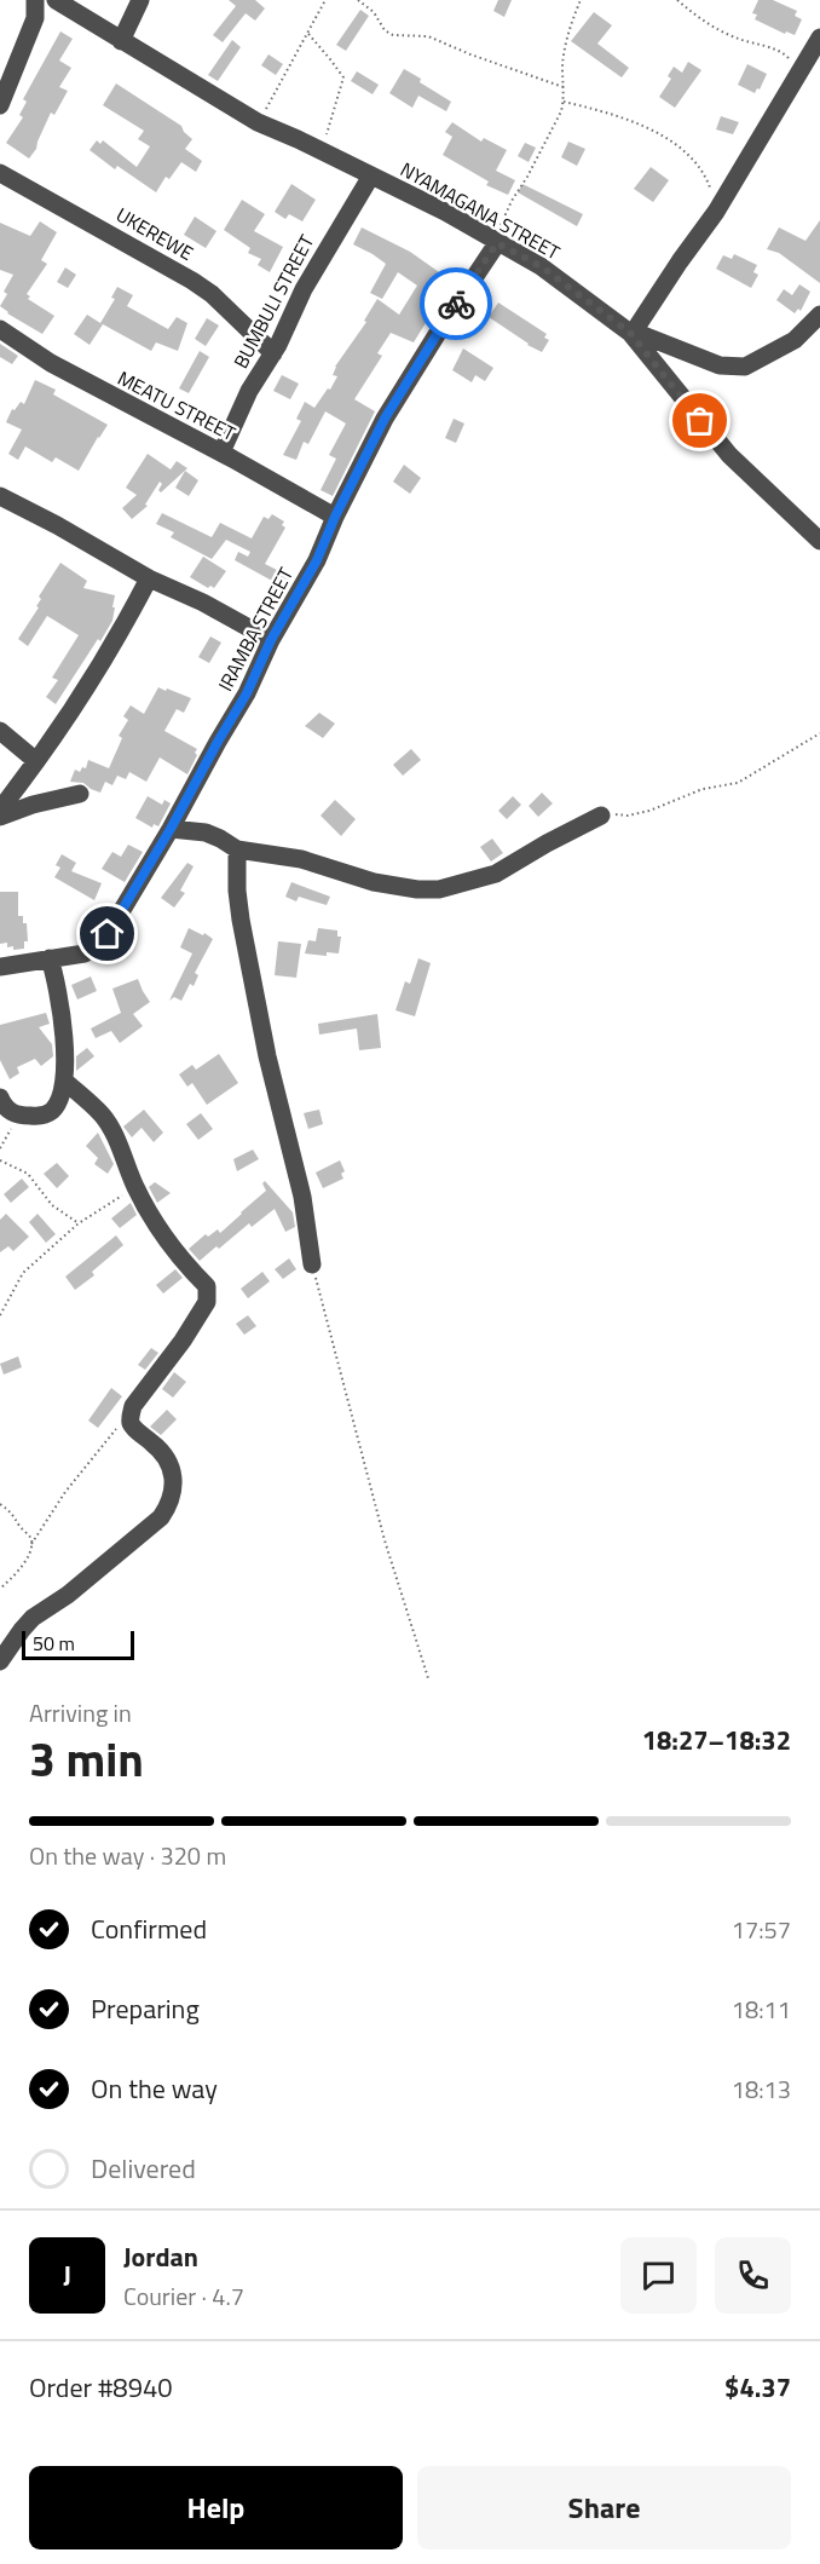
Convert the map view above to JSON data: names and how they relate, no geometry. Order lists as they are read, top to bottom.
{
  "streets": {
    "street": [
      "NYAMAGANA STREET",
      "UKEREWE",
      "BUMBULI STREET",
      "MEATU STREET",
      "IRAMBA STREET"
    ]
  },
  "crossings": [
    ["NYAMAGANA STREET", "BUMBULI STREET"],
    ["NYAMAGANA STREET", "IRAMBA STREET"],
    ["UKEREWE", "BUMBULI STREET"],
    ["BUMBULI STREET", "MEATU STREET"],
    ["MEATU STREET", "IRAMBA STREET"]
  ],
  "scale_bar": "50 m",
  "page": {
    "scale": "50 m",
    "heading": ["3 min", "Arriving in", "18:27–18:32"],
    "panel": [
      "Jordan",
      "Courier · 4.7",
      "Order #8940",
      "$4.37"
    ],
    "bar": "On the way · 320 m",
    "list": [
      ["Confirmed", "17:57"],
      ["Preparing", "18:11"],
      ["On the way", "18:13"],
      "Delivered"
    ],
    "round": "J",
    "buttons": ["Help", "Share"]
  }
}
